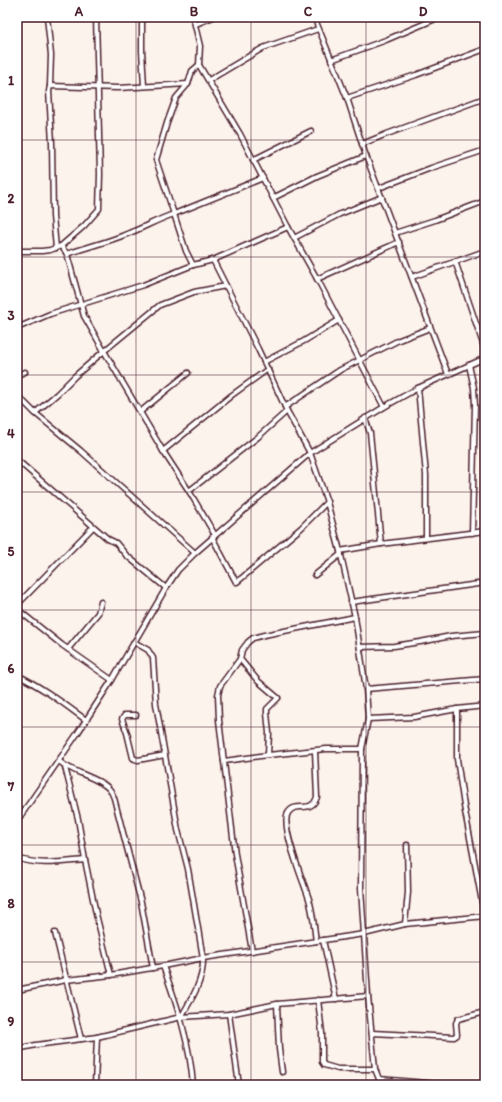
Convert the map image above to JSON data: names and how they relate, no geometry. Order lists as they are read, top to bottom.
{
  "grid": {
    "columns": [
      "A",
      "B",
      "C",
      "D"
    ],
    "rows": [
      "1",
      "2",
      "3",
      "4",
      "5",
      "6",
      "7",
      "8",
      "9"
    ]
  }
}
